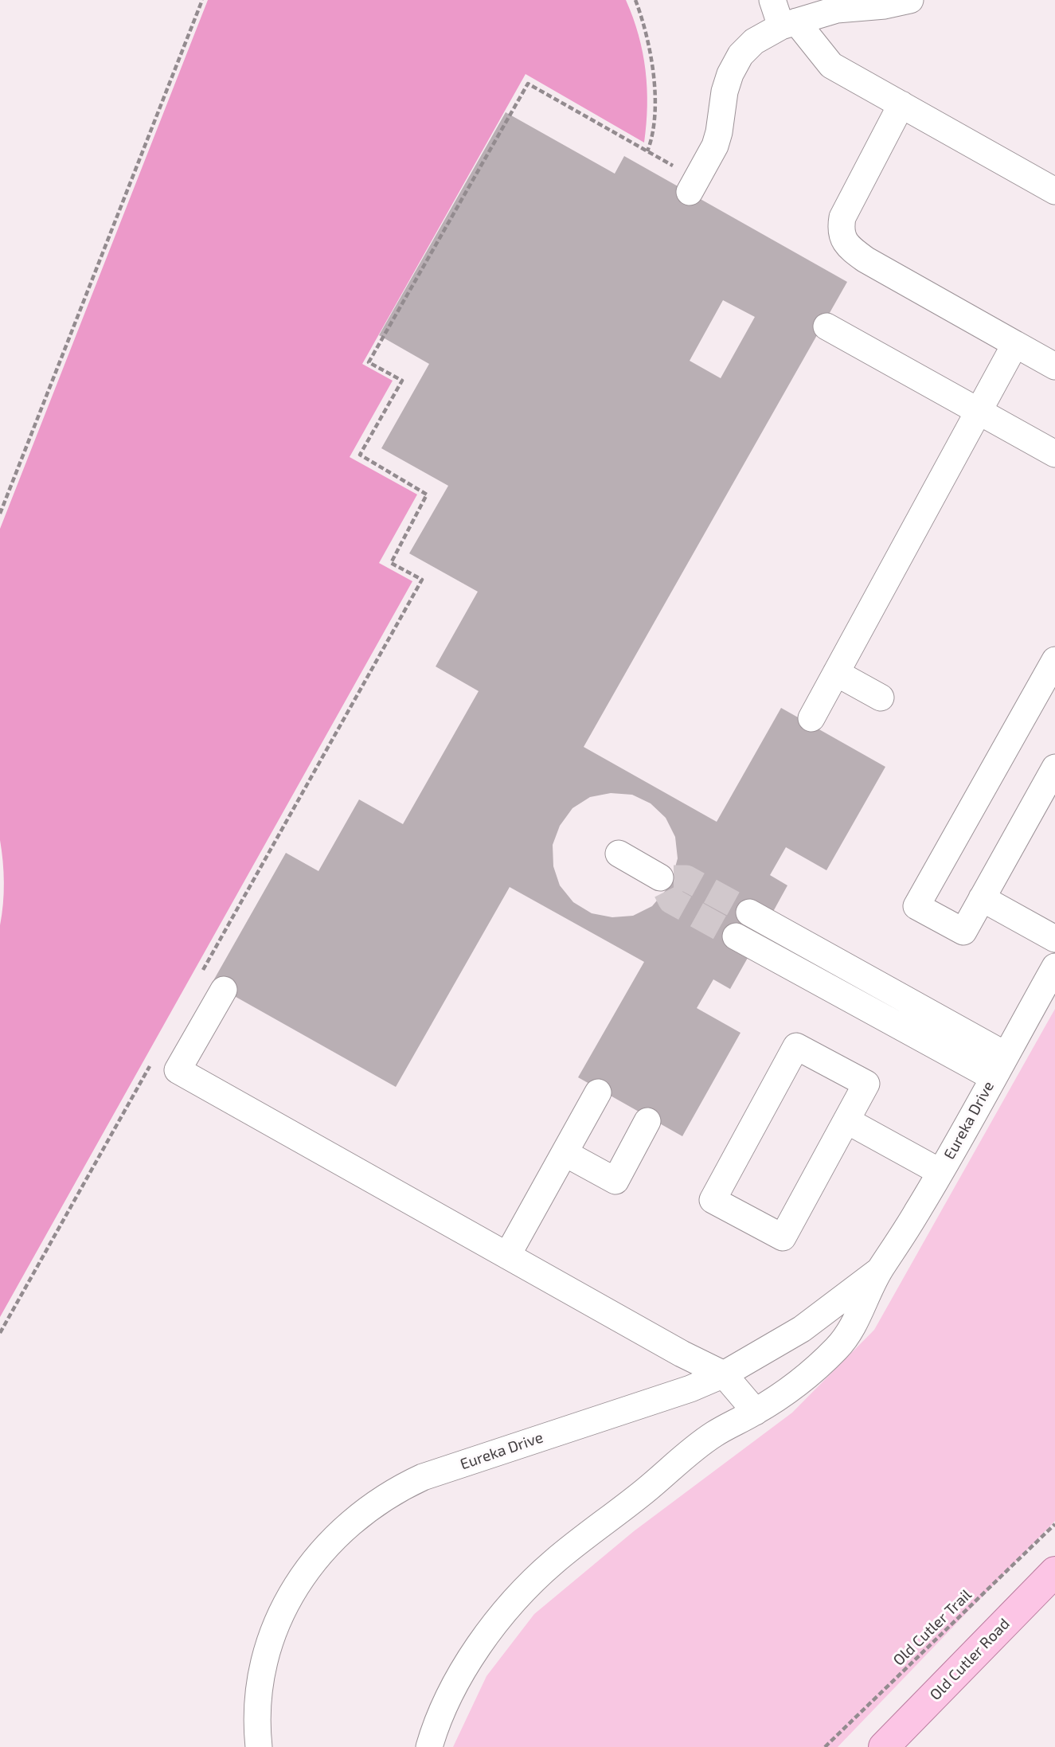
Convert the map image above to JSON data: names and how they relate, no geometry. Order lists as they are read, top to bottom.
{
  "streets": {
    "main road": ["Old Cutler Road"],
    "street": ["Eureka Drive"],
    "path": ["Old Cutler Trail"]
  }
}
